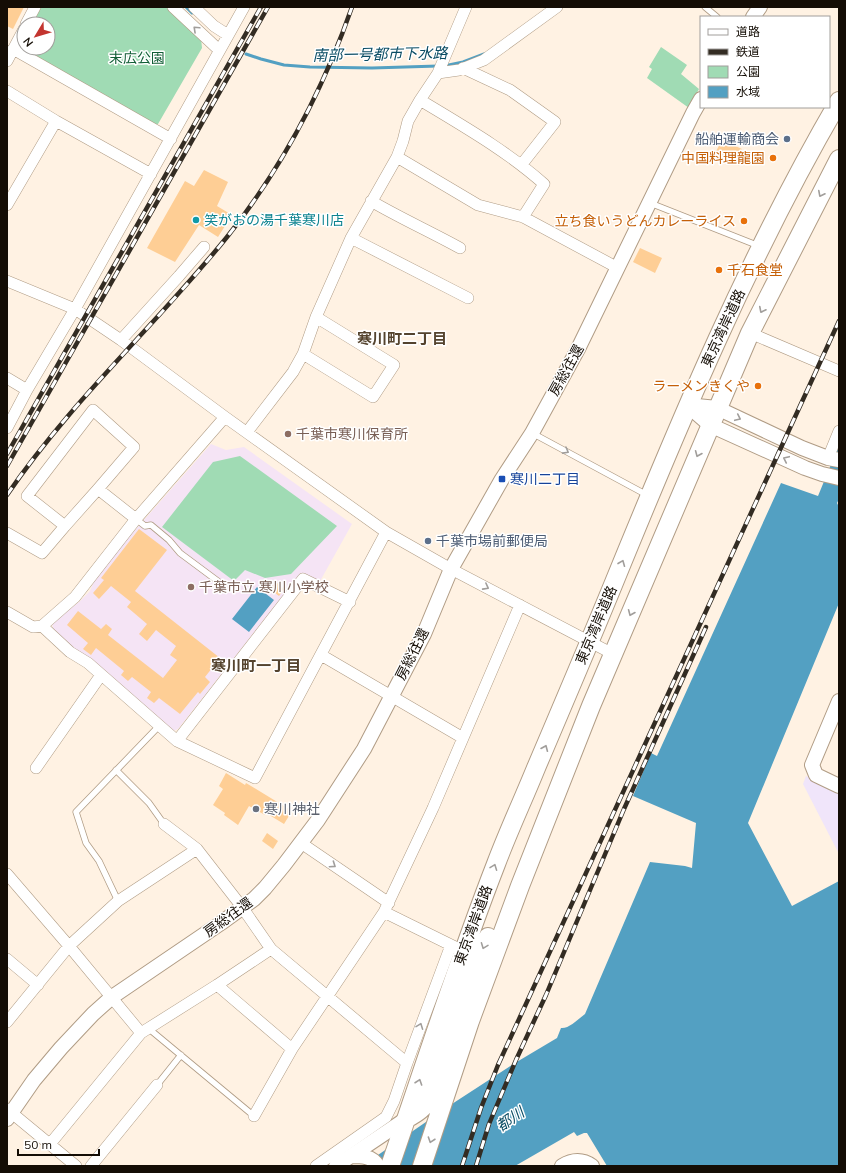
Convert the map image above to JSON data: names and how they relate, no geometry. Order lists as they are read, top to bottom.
{
  "streets": {
    "highway": ["東京湾岸道路"],
    "street": ["房総往還"]
  },
  "districts": ["寒川町二丁目", "寒川町一丁目"],
  "water": ["南部一号都市下水路", "都川"],
  "parks": ["末広公園"],
  "places": {
    "other": [
      "船舶運輸商会",
      "中国料理龍園",
      "笑がおの湯千葉寒川店",
      "立ち食いうどんカレーライス",
      "千石食堂",
      "ラーメンきくや",
      "千葉市寒川保育所",
      "千葉市場前郵便局",
      "千葉市立 寒川小学校",
      "寒川神社"
    ],
    "transit": ["寒川二丁目"]
  },
  "legend": [
    "道路",
    "鉄道",
    "公園",
    "水域"
  ],
  "scale_bar": "50 m",
  "north": "bottom left"
}
